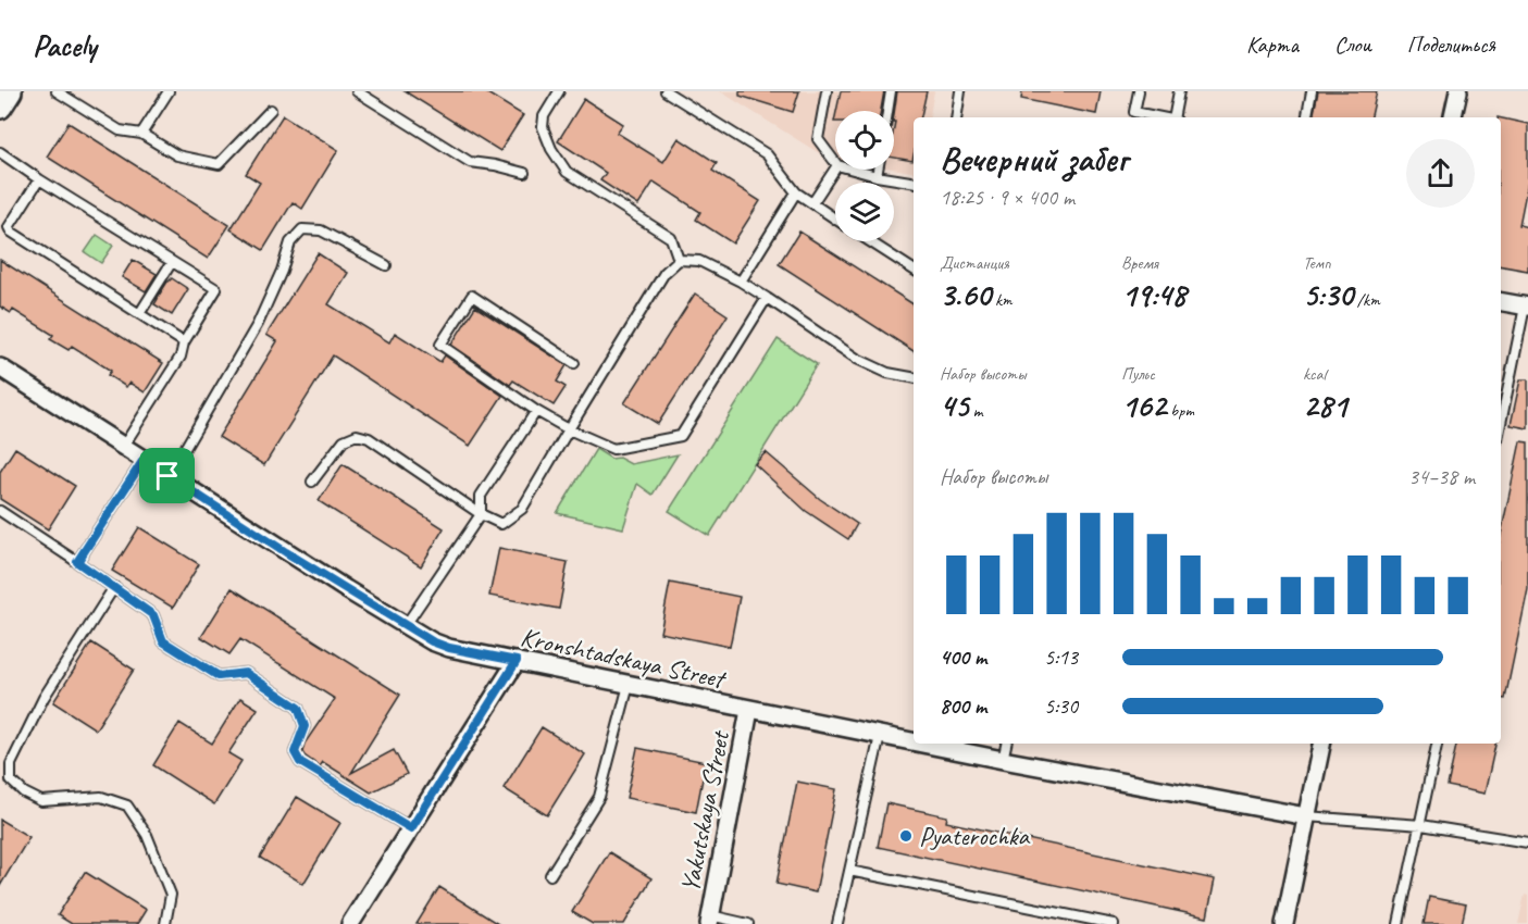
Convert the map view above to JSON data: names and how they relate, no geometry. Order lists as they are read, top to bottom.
{
  "streets": {
    "street": ["Kronshtadskaya Street", "Yakutskaya Street"]
  },
  "crossings": [
    ["Kronshtadskaya Street", "Yakutskaya Street"]
  ],
  "places": ["Pyaterochka"],
  "page": {
    "header": "Pacely",
    "nav": ["Карта", "Слои", "Поделиться"],
    "heading": ["Вечерний забег", "18:25 · 9 × 400 m"],
    "stats": [
      ["Дистанция", "3.60 km"],
      ["Время", "19:48"],
      ["Темп", "5:30 /km"],
      ["Набор высоты", "45 m"],
      ["Пульс", "162 bpm"],
      ["kcal", "281"]
    ],
    "chart": ["Набор высоты", "34–38 m"],
    "list": [
      {
        "name": "400 m",
        "note": "5:13"
      },
      {
        "name": "800 m",
        "note": "5:30"
      }
    ]
  }
}
